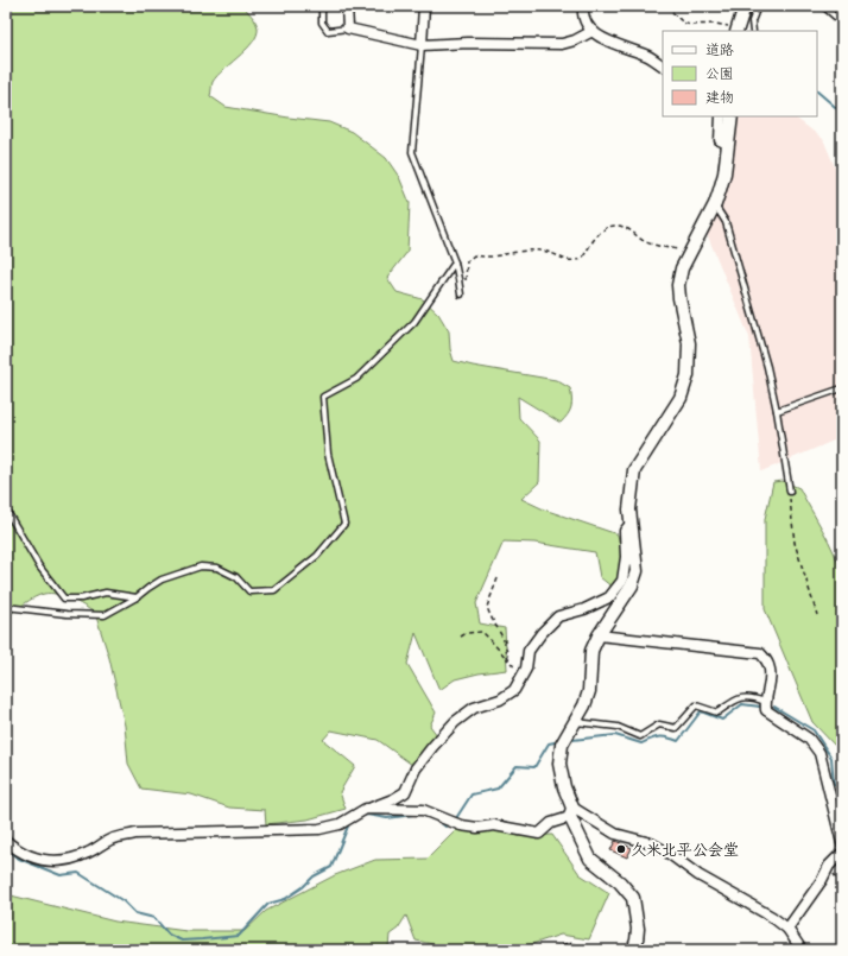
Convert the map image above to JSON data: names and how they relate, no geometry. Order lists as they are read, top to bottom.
{
  "places": ["久米北平公会堂"],
  "legend": ["道路", "公園", "建物"]
}
